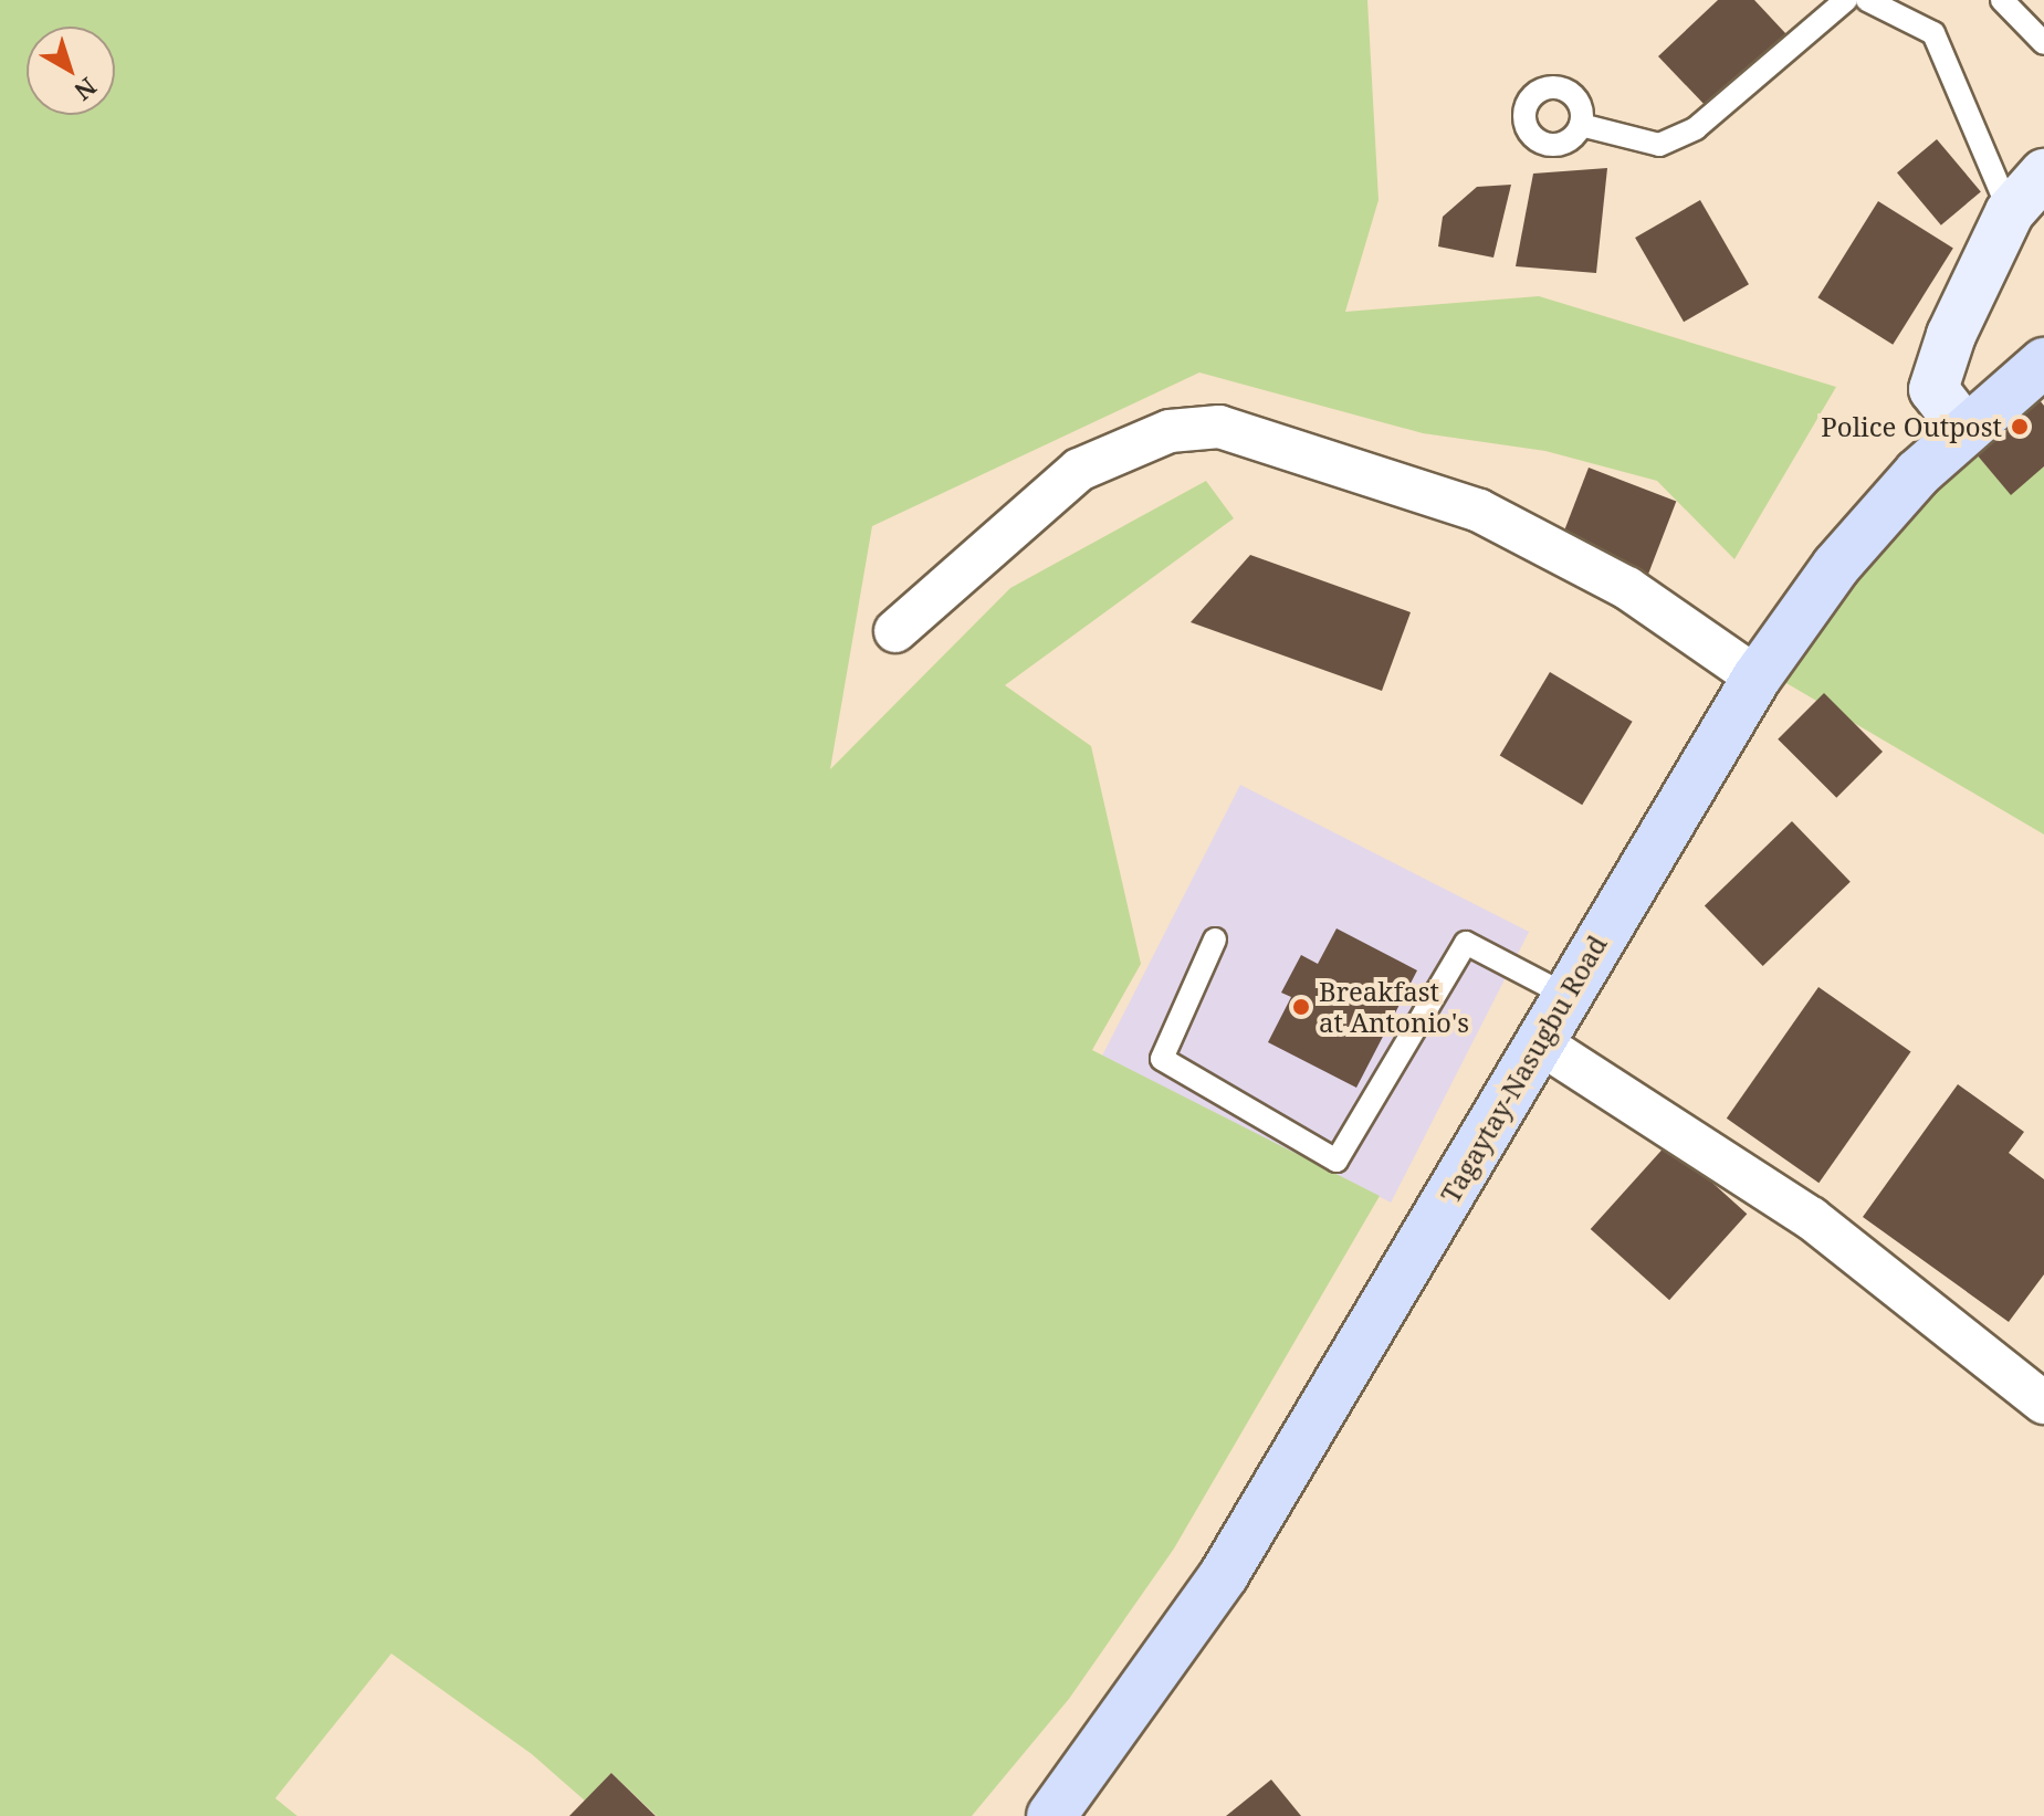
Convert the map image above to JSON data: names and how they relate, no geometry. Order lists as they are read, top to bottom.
{
  "streets": {
    "main road": ["Tagaytay-Nasugbu Road"]
  },
  "places": ["Police Outpost", "Breakfast at Antonio's"],
  "north": "bottom right"
}
